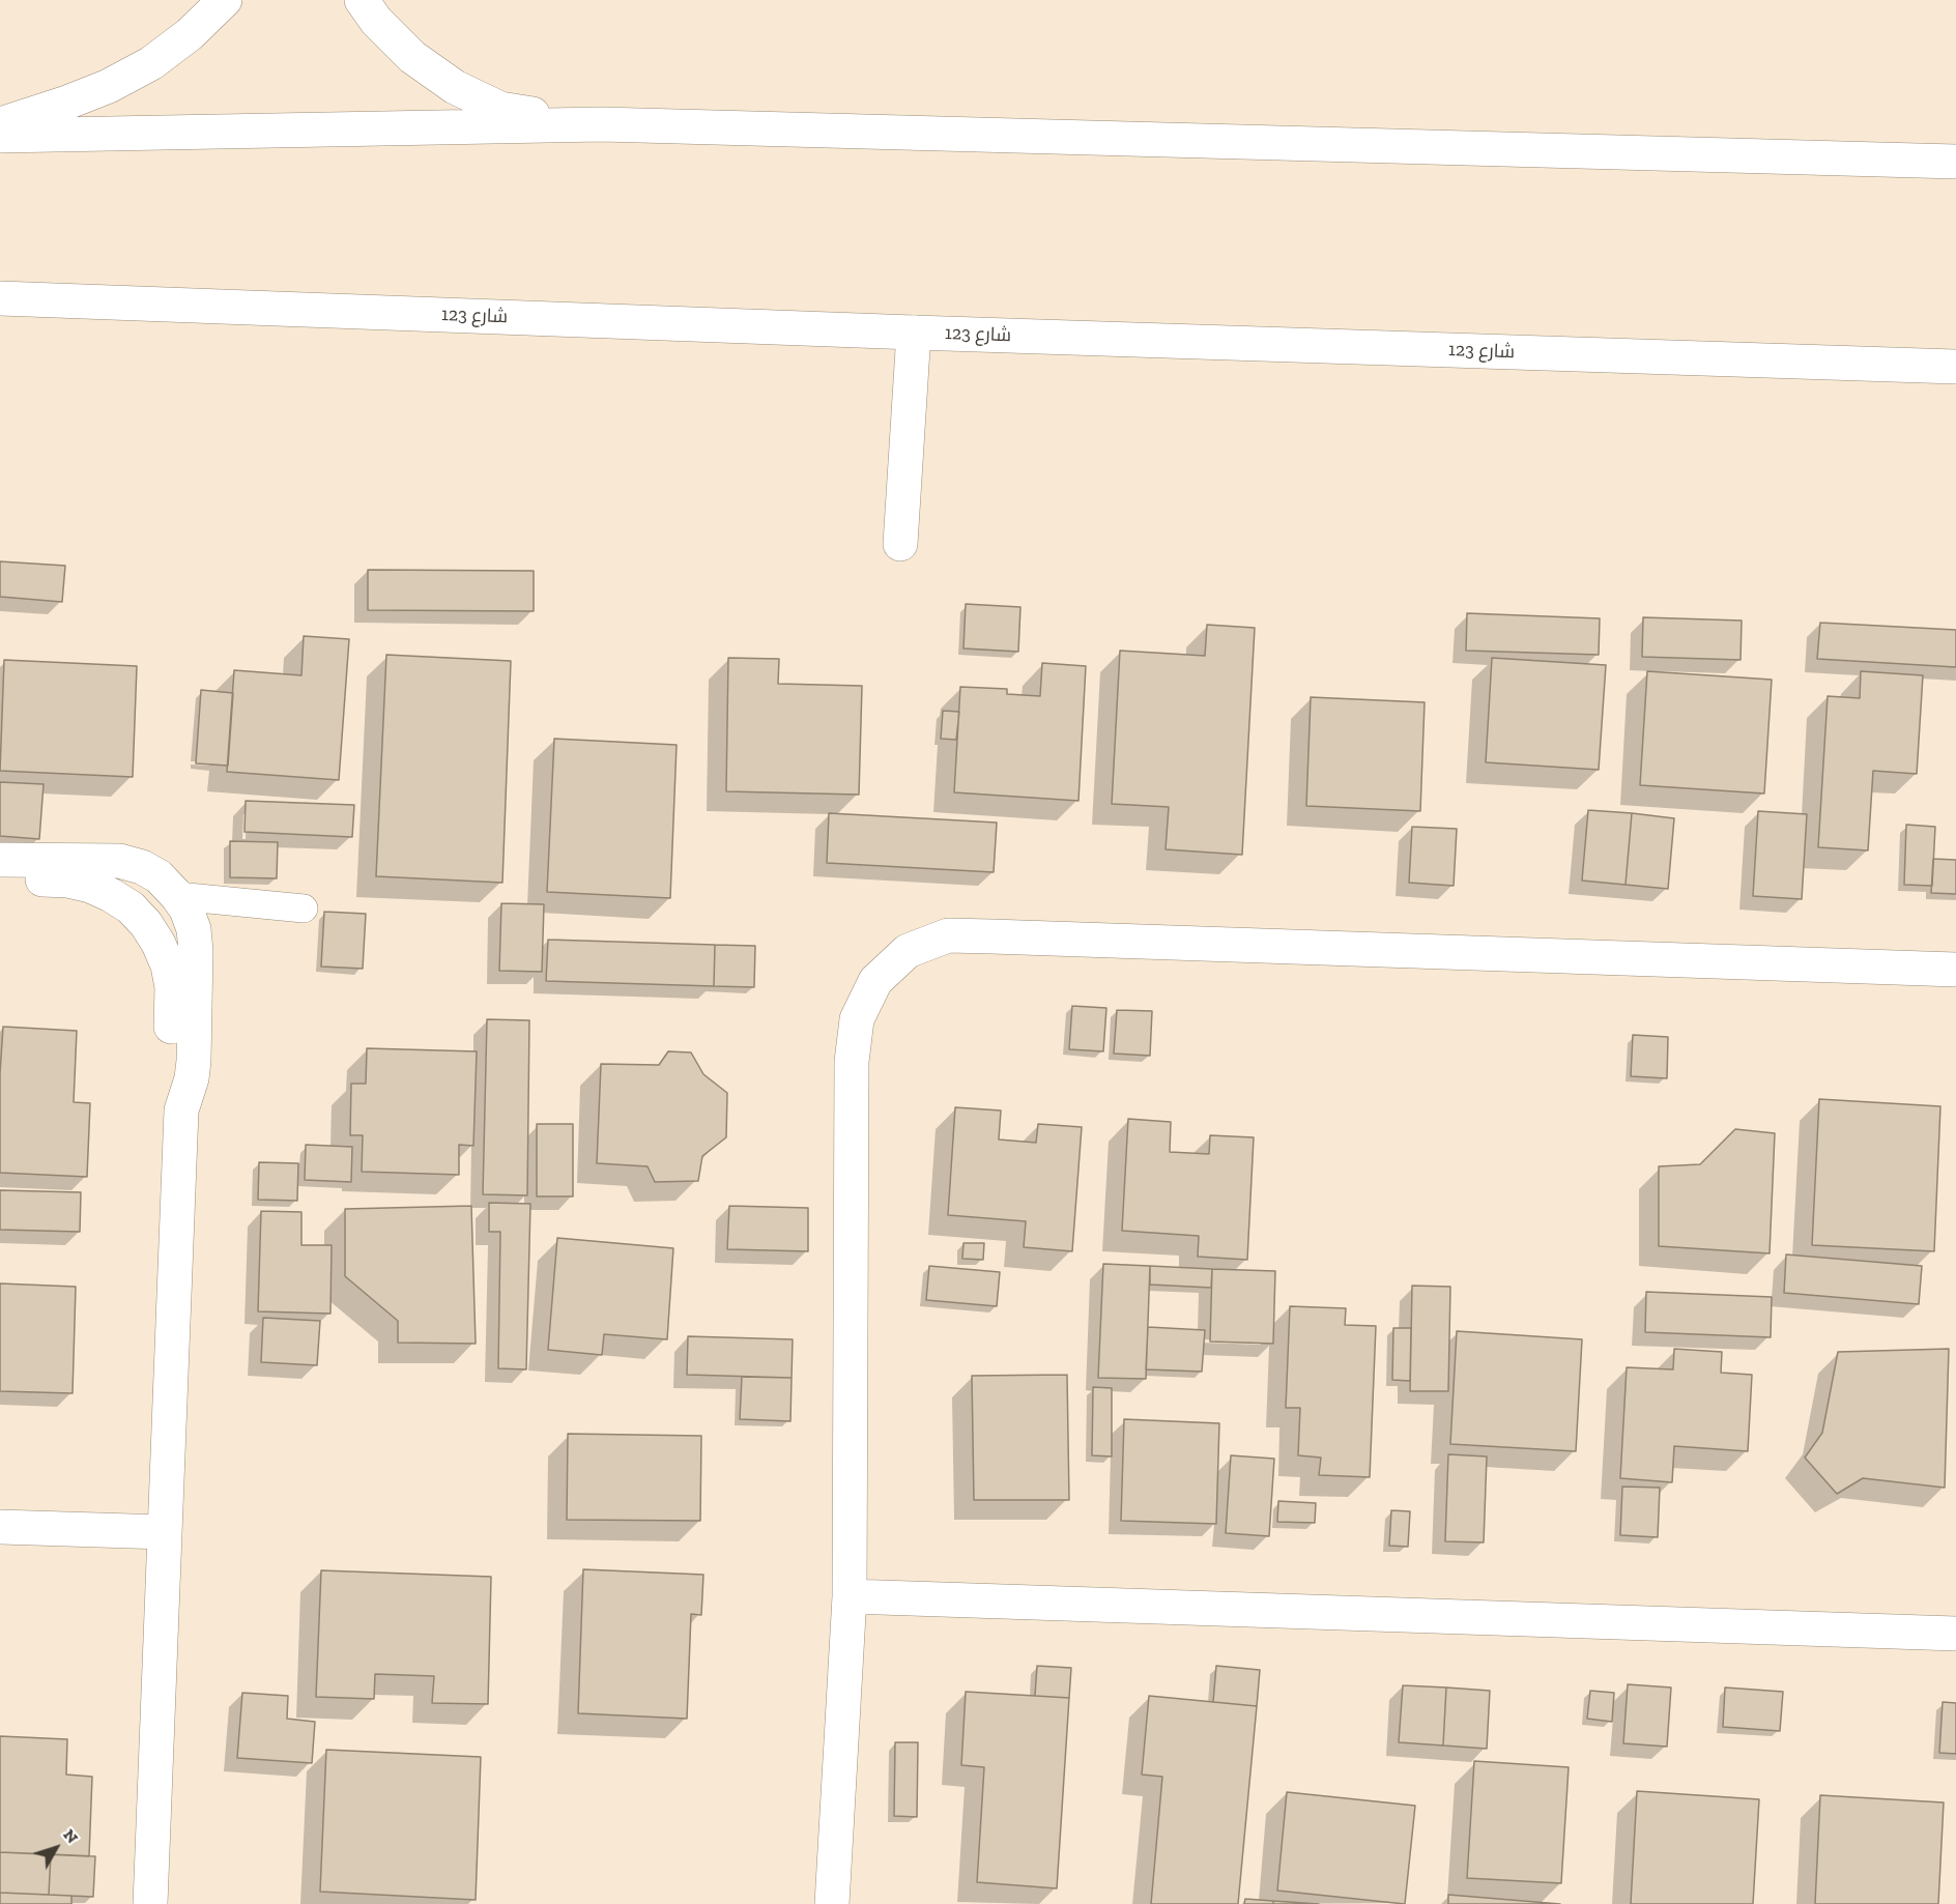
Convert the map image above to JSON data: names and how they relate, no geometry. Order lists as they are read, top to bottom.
{
  "streets": {
    "street": ["شارع 123"]
  },
  "north": "top right"
}
